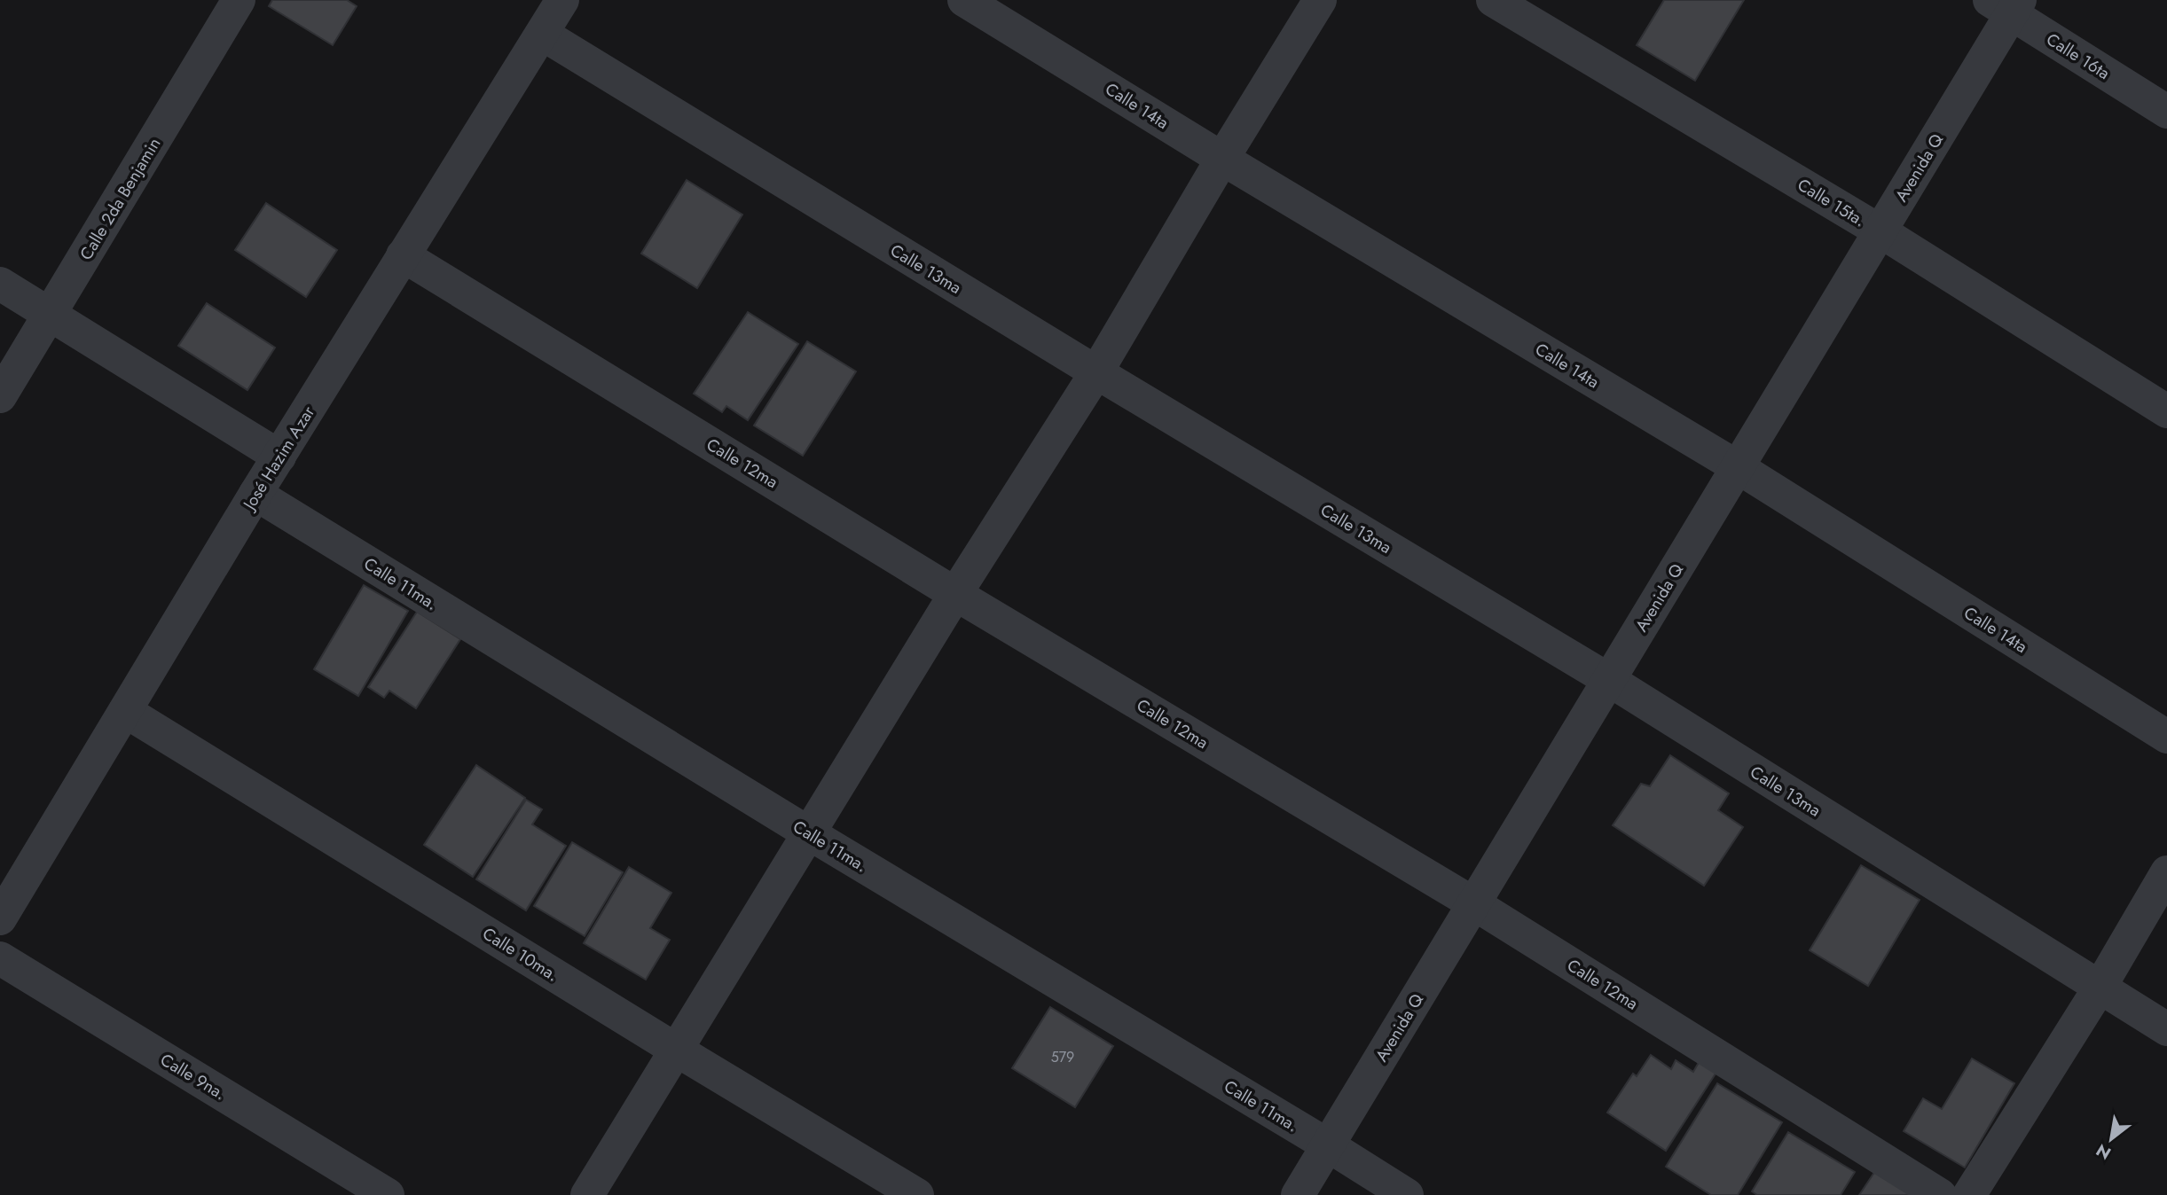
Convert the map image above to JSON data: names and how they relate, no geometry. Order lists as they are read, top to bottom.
{
  "streets": {
    "street": [
      "Calle 16ta",
      "Calle 14ta",
      "Avenida Q",
      "Calle 2da Benjamin",
      "Calle 15ta.",
      "Calle 13ma",
      "José Hazim Azar",
      "Calle 12ma",
      "Calle 11ma.",
      "Calle 10ma.",
      "Calle 9na."
    ]
  },
  "crossings": [
    ["Calle 16ta", "Avenida Q"],
    ["Calle 14ta", "Avenida Q"],
    ["Avenida Q", "Calle 15ta."],
    ["Avenida Q", "Calle 13ma"],
    ["Avenida Q", "Calle 12ma"],
    ["Avenida Q", "Calle 11ma."],
    ["Calle 13ma", "José Hazim Azar"],
    ["José Hazim Azar", "Calle 12ma"],
    ["José Hazim Azar", "Calle 11ma."],
    ["José Hazim Azar", "Calle 10ma."]
  ],
  "house_numbers": ["579"],
  "north": "bottom left"
}
